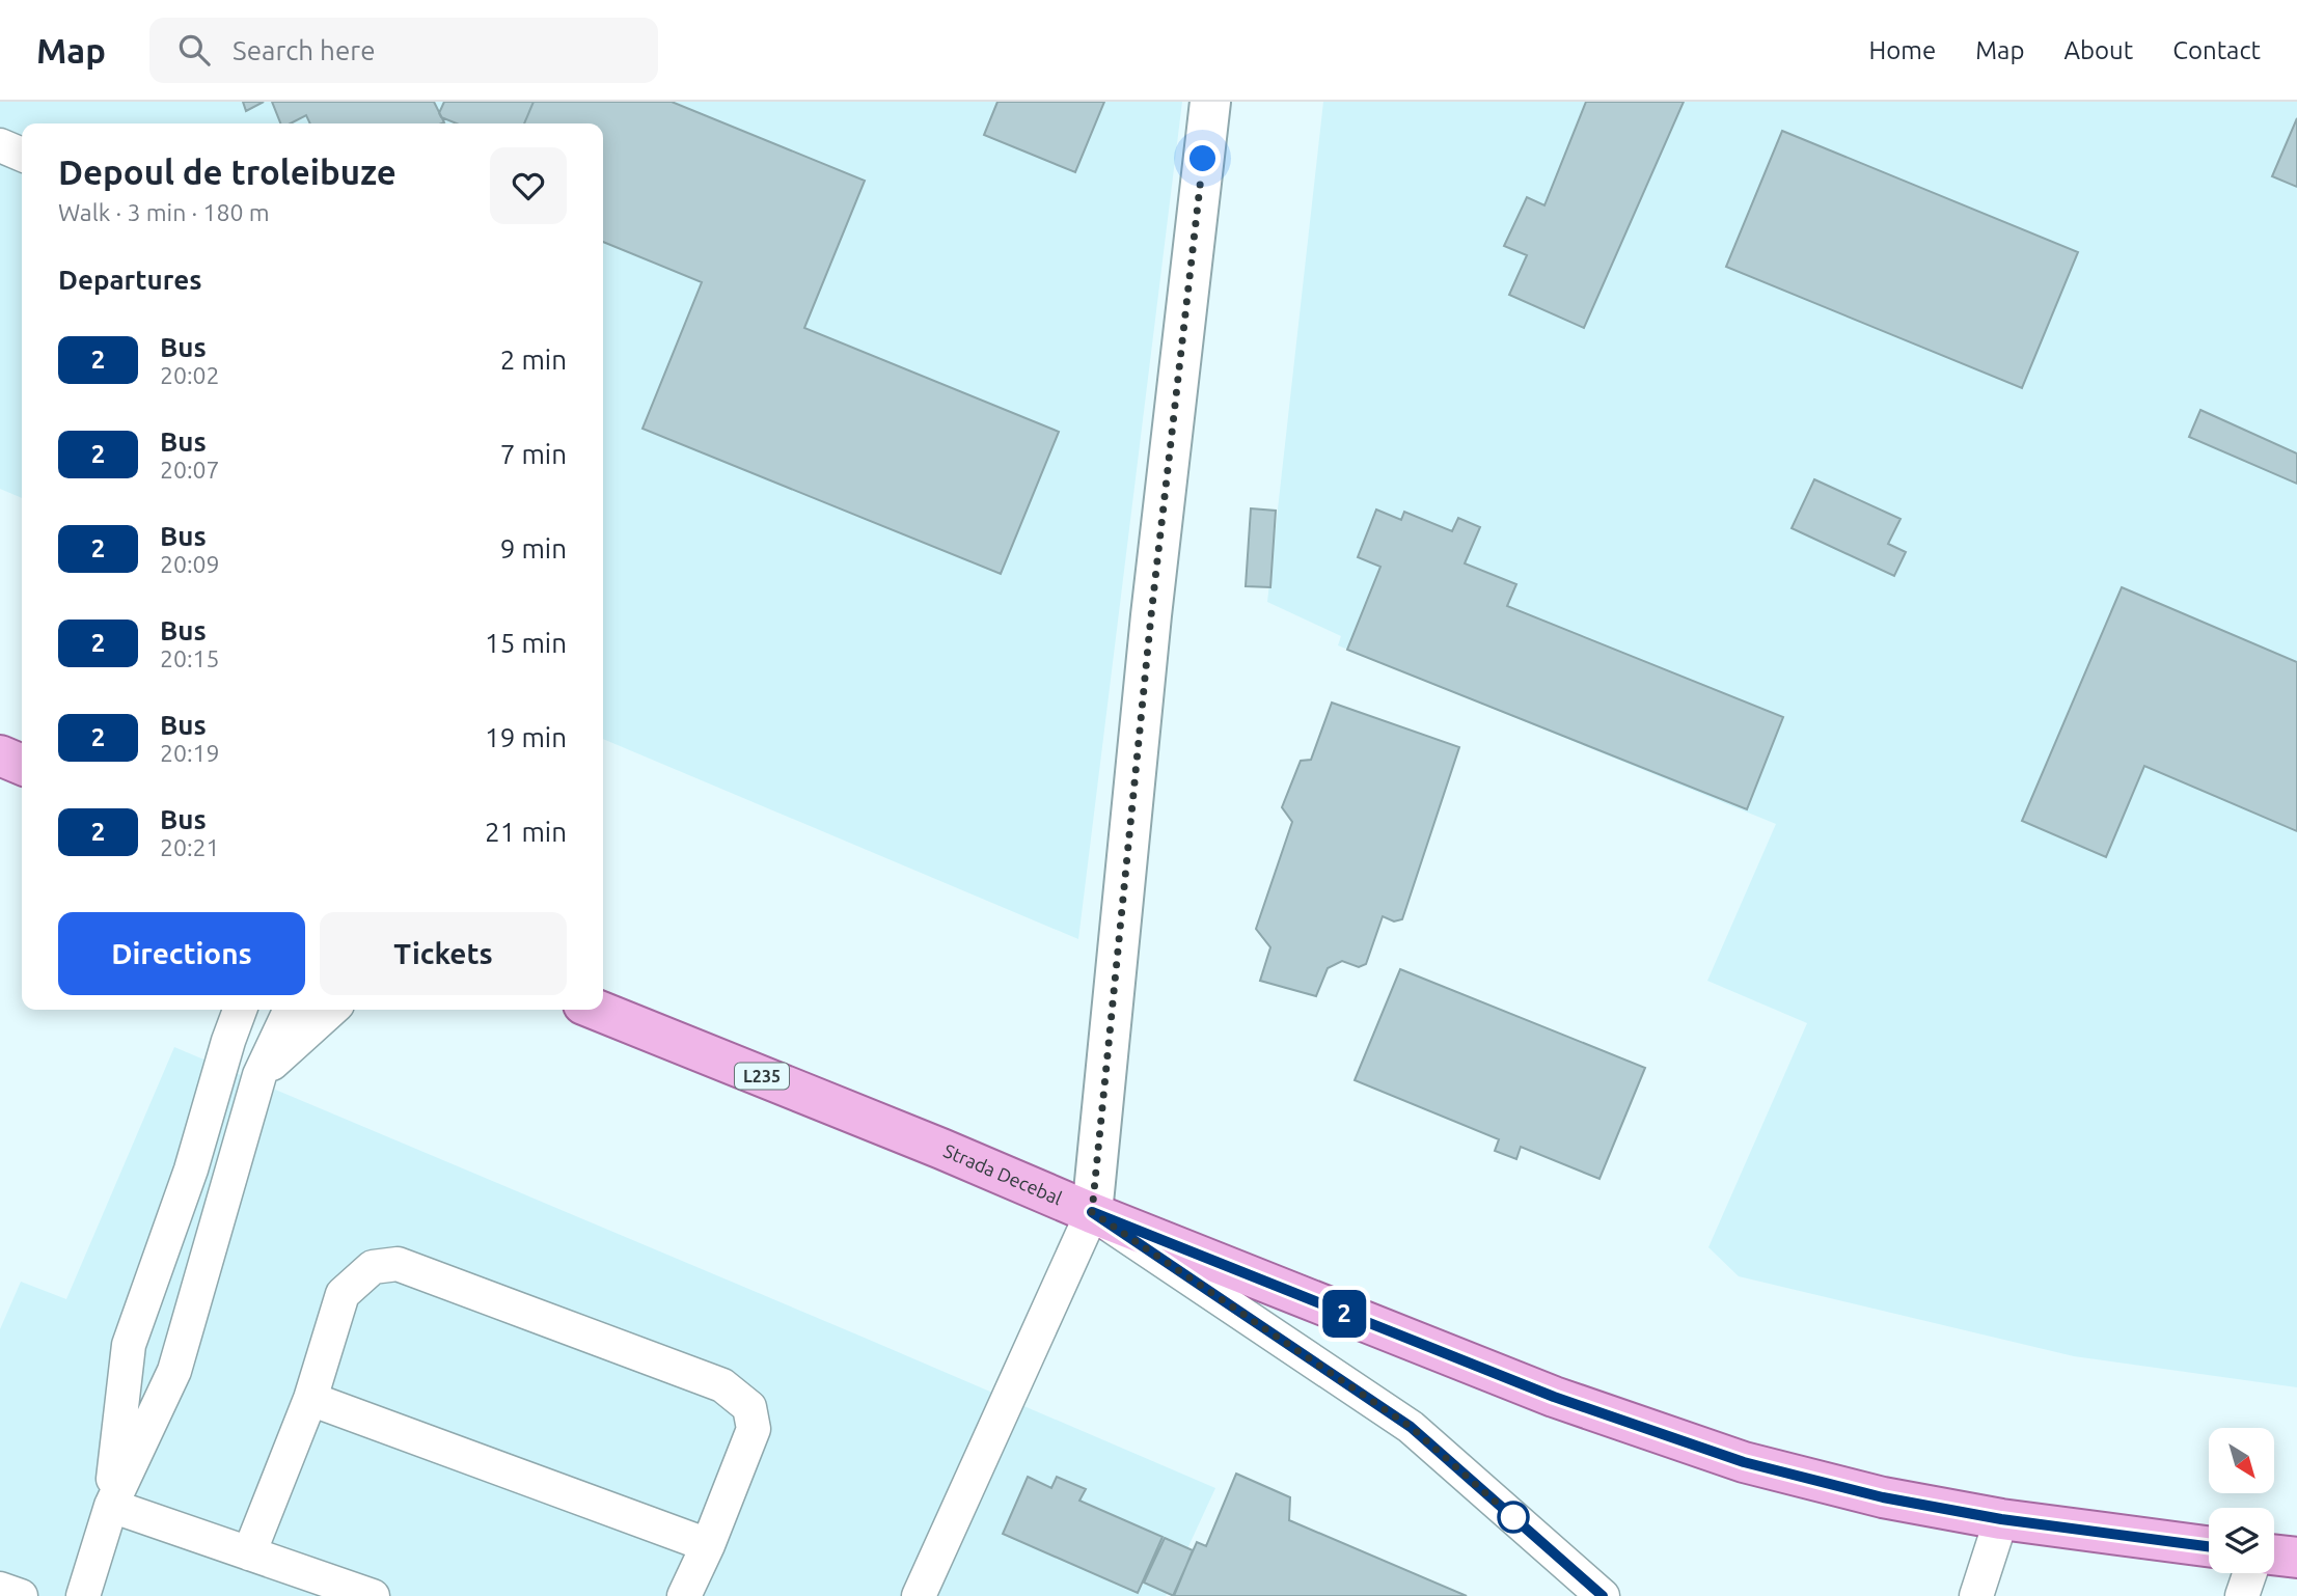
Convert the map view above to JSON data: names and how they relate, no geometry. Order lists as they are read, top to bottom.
{
  "streets": {
    "main road": ["L235", "Strada Decebal"]
  },
  "lines": ["bus line 2"],
  "north": "bottom right",
  "page": {
    "header": "Map",
    "search": "Search here",
    "nav": [
      "Home",
      "Map",
      "About",
      "Contact"
    ],
    "on_map": "2",
    "heading": [
      ["Depoul de troleibuze", "Walk · 3 min · 180 m"],
      "Departures"
    ],
    "list": [
      {
        "mark": "2",
        "name": "Bus",
        "note": "20:02",
        "value": "2 min"
      },
      {
        "mark": "2",
        "name": "Bus",
        "note": "20:07",
        "value": "7 min"
      },
      {
        "mark": "2",
        "name": "Bus",
        "note": "20:09",
        "value": "9 min"
      },
      {
        "mark": "2",
        "name": "Bus",
        "note": "20:15",
        "value": "15 min"
      },
      {
        "mark": "2",
        "name": "Bus",
        "note": "20:19",
        "value": "19 min"
      },
      {
        "mark": "2",
        "name": "Bus",
        "note": "20:21",
        "value": "21 min"
      }
    ],
    "buttons": ["Directions", "Tickets"]
  }
}
